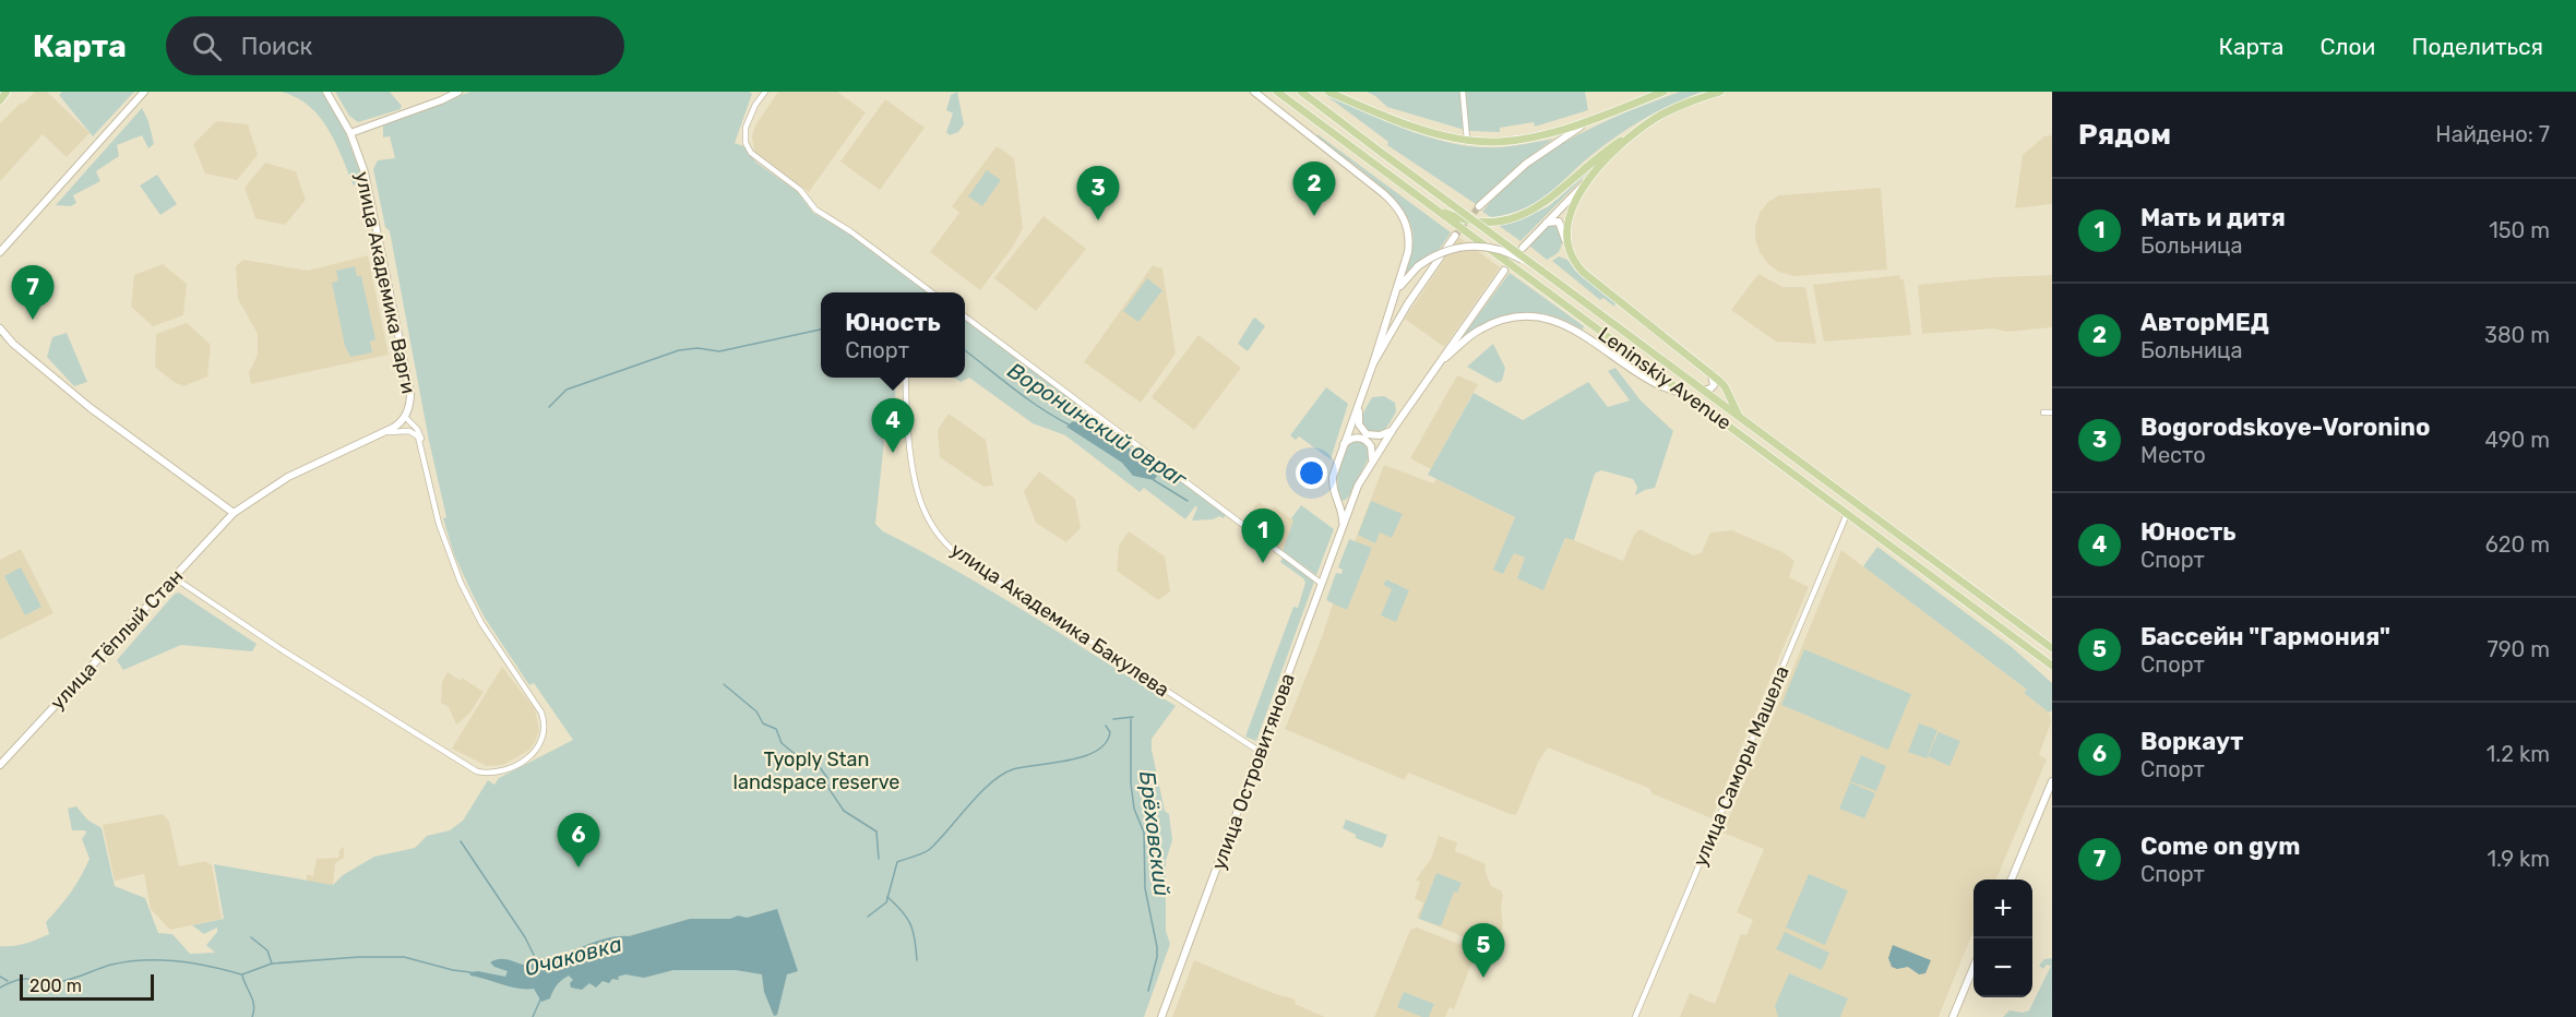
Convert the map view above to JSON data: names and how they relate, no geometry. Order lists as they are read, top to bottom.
{
  "streets": {
    "main road": [
      "улица Академика Варги",
      "Leninskiy Avenue",
      "улица Тёплый Стан",
      "улица Островитянова"
    ],
    "street": ["улица Академика Бакулева", "улица Саморы Машела"]
  },
  "crossings": [
    ["улица Академика Варги", "улица Тёплый Стан"],
    ["Leninskiy Avenue", "улица Саморы Машела"],
    ["улица Академика Бакулева", "улица Островитянова"]
  ],
  "water": ["Воронинский овраг", "Брёховский", "Очаковка"],
  "parks": ["Tyoply Stan landspace reserve"],
  "scale_bar": "200 m",
  "page": {
    "header": "Карта",
    "search": "Поиск",
    "nav": ["Карта", "Слои", "Поделиться"],
    "heading": ["Рядом", "Найдено: 7"],
    "pins": [
      "2",
      "3",
      "7",
      "4",
      "1",
      "6",
      "5"
    ],
    "list": [
      {
        "mark": "1",
        "name": "Мать и дитя",
        "note": "Больница",
        "value": "150 m"
      },
      {
        "mark": "2",
        "name": "АвторМЕД",
        "note": "Больница",
        "value": "380 m"
      },
      {
        "mark": "3",
        "name": "Bogorodskoye-Voronino",
        "note": "Место",
        "value": "490 m"
      },
      {
        "mark": "4",
        "name": "Юность",
        "note": "Спорт",
        "value": "620 m"
      },
      {
        "mark": "5",
        "name": "Бассейн \"Гармония\"",
        "note": "Спорт",
        "value": "790 m"
      },
      {
        "mark": "6",
        "name": "Воркаут",
        "note": "Спорт",
        "value": "1.2 km"
      },
      {
        "mark": "7",
        "name": "Come on gym",
        "note": "Спорт",
        "value": "1.9 km"
      }
    ],
    "popup": ["Юность", "Спорт"],
    "map_buttons": ["+", "−"],
    "scale": "200 m"
  }
}
